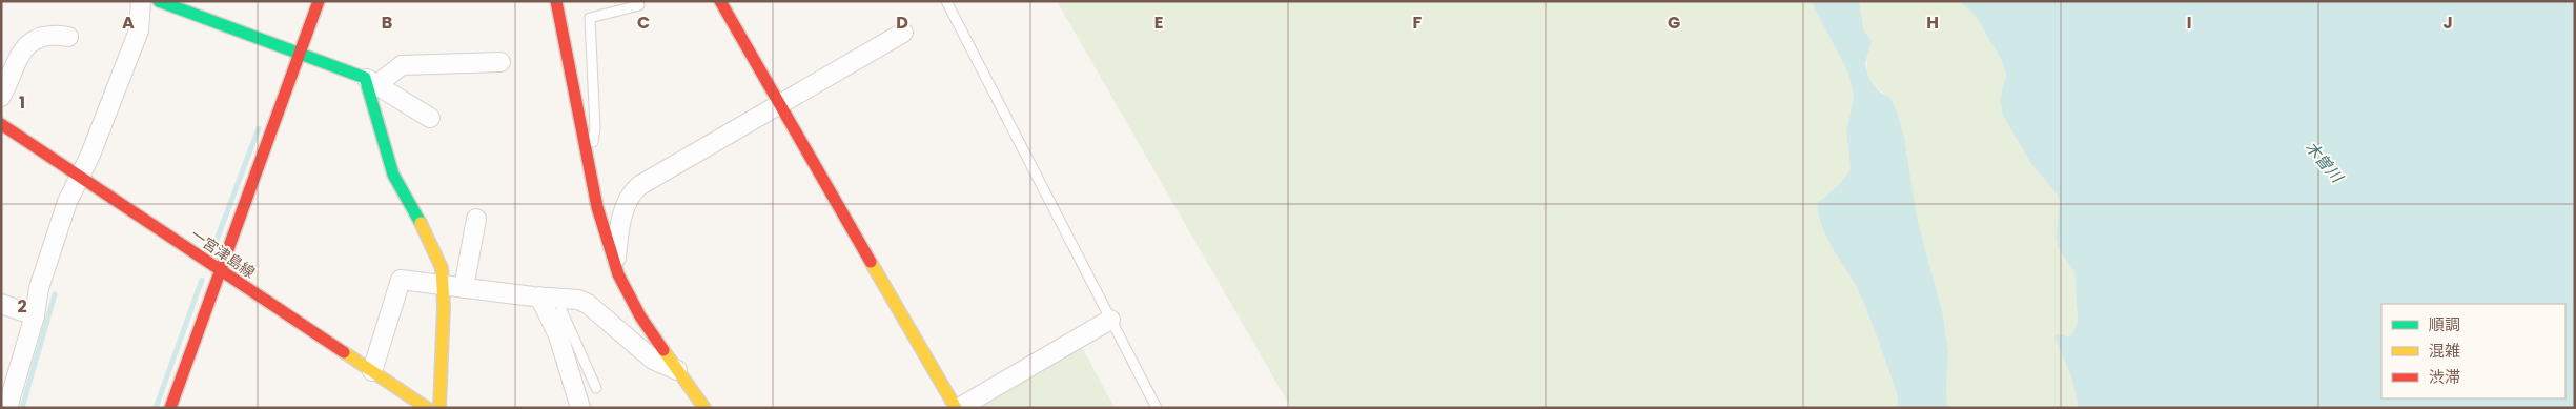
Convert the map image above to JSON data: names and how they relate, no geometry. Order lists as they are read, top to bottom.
{
  "streets": {
    "street": ["一宮津島線"]
  },
  "water": ["木曽川"],
  "legend": ["順調", "混雑", "渋滞"],
  "grid": {
    "columns": [
      "A",
      "B",
      "C",
      "D",
      "E",
      "F",
      "G",
      "H",
      "I",
      "J"
    ],
    "rows": ["1", "2"]
  }
}
